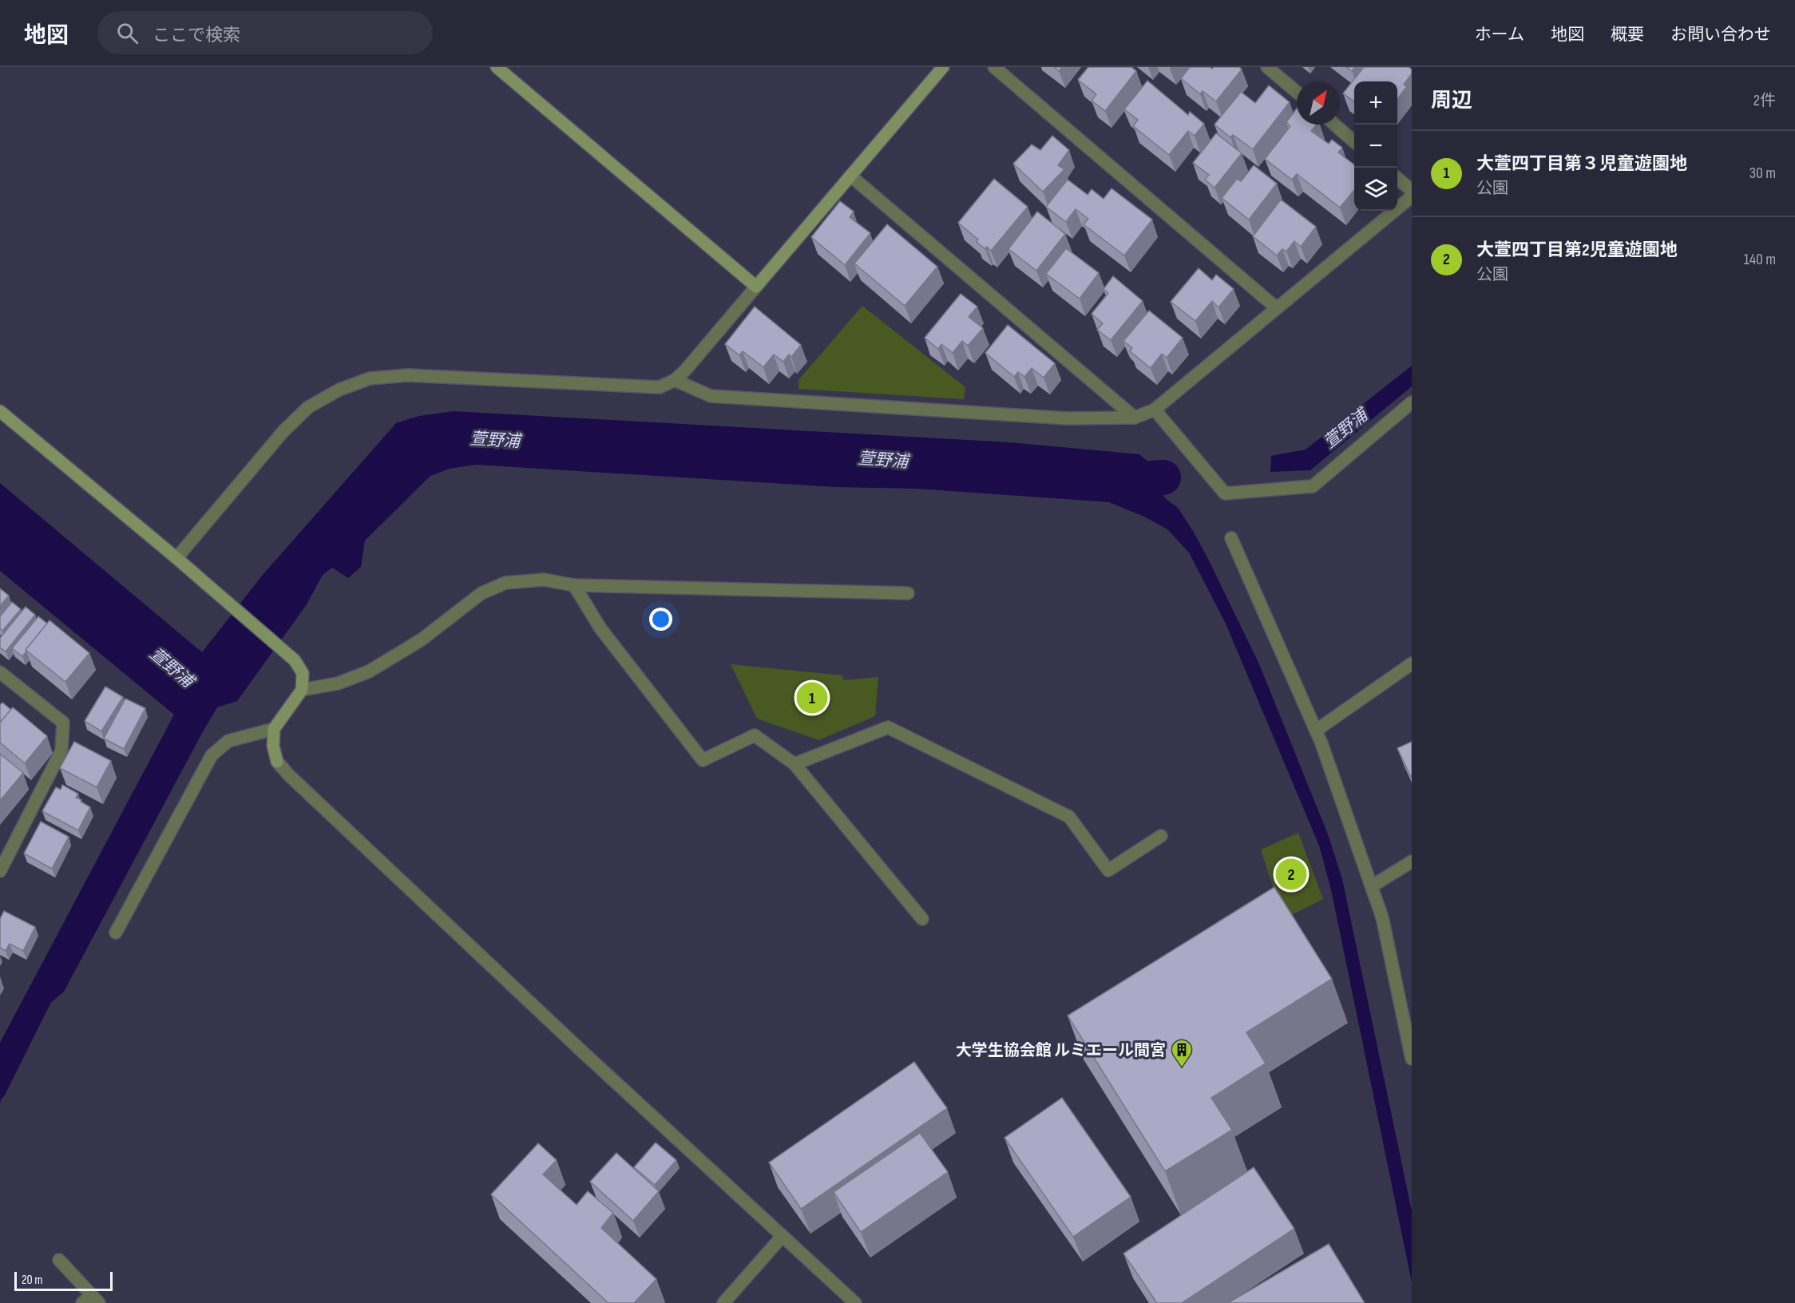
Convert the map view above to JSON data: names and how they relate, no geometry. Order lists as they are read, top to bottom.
{
  "water": ["萱野浦"],
  "places": {
    "building": ["大学生協会館 ルミエール間宮"]
  },
  "scale_bar": "20 m",
  "north": "top right",
  "page": {
    "header": "地図",
    "search": "ここで検索",
    "nav": [
      "ホーム",
      "地図",
      "概要",
      "お問い合わせ"
    ],
    "heading": ["周辺", "2件"],
    "map_buttons": ["+", "−"],
    "list": [
      {
        "mark": "1",
        "name": "大萱四丁目第３児童遊園地",
        "note": "公園",
        "value": "30 m"
      },
      {
        "mark": "2",
        "name": "大萱四丁目第2児童遊園地",
        "note": "公園",
        "value": "140 m"
      }
    ],
    "pins": ["1", "2"],
    "scale": "20 m"
  }
}
